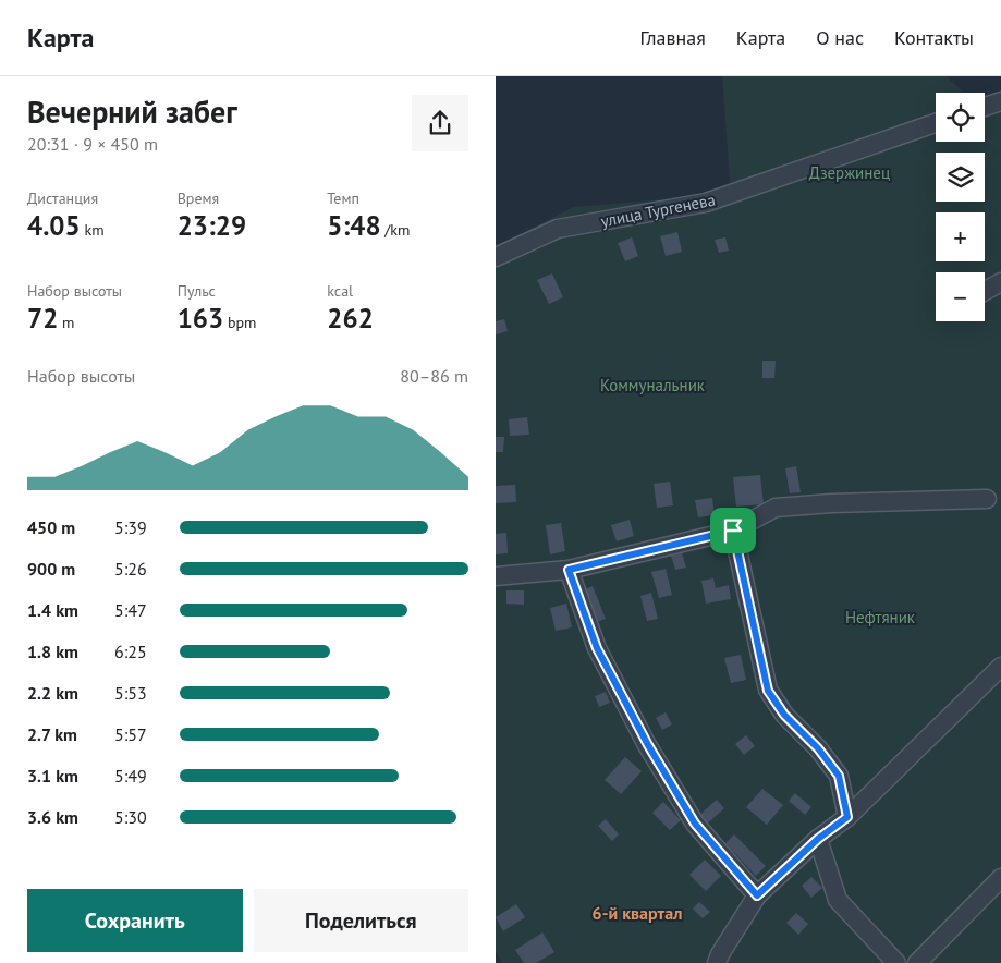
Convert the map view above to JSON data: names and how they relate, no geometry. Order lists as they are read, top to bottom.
{
  "streets": {
    "street": ["улица Тургенева"]
  },
  "districts": ["6-й квартал"],
  "parks": ["Дзержинец", "Коммунальник", "Нефтяник"],
  "page": {
    "header": "Карта",
    "nav": [
      "Главная",
      "Карта",
      "О нас",
      "Контакты"
    ],
    "heading": ["Вечерний забег", "20:31 · 9 × 450 m"],
    "map_buttons": ["+", "−"],
    "stats": [
      ["Дистанция", "4.05 km"],
      ["Время", "23:29"],
      ["Темп", "5:48 /km"],
      ["Набор высоты", "72 m"],
      ["Пульс", "163 bpm"],
      ["kcal", "262"]
    ],
    "chart": ["Набор высоты", "80–86 m"],
    "list": [
      {
        "name": "450 m",
        "note": "5:39"
      },
      {
        "name": "900 m",
        "note": "5:26"
      },
      {
        "name": "1.4 km",
        "note": "5:47"
      },
      {
        "name": "1.8 km",
        "note": "6:25"
      },
      {
        "name": "2.2 km",
        "note": "5:53"
      },
      {
        "name": "2.7 km",
        "note": "5:57"
      },
      {
        "name": "3.1 km",
        "note": "5:49"
      },
      {
        "name": "3.6 km",
        "note": "5:30"
      }
    ],
    "buttons": ["Сохранить", "Поделиться"]
  }
}
